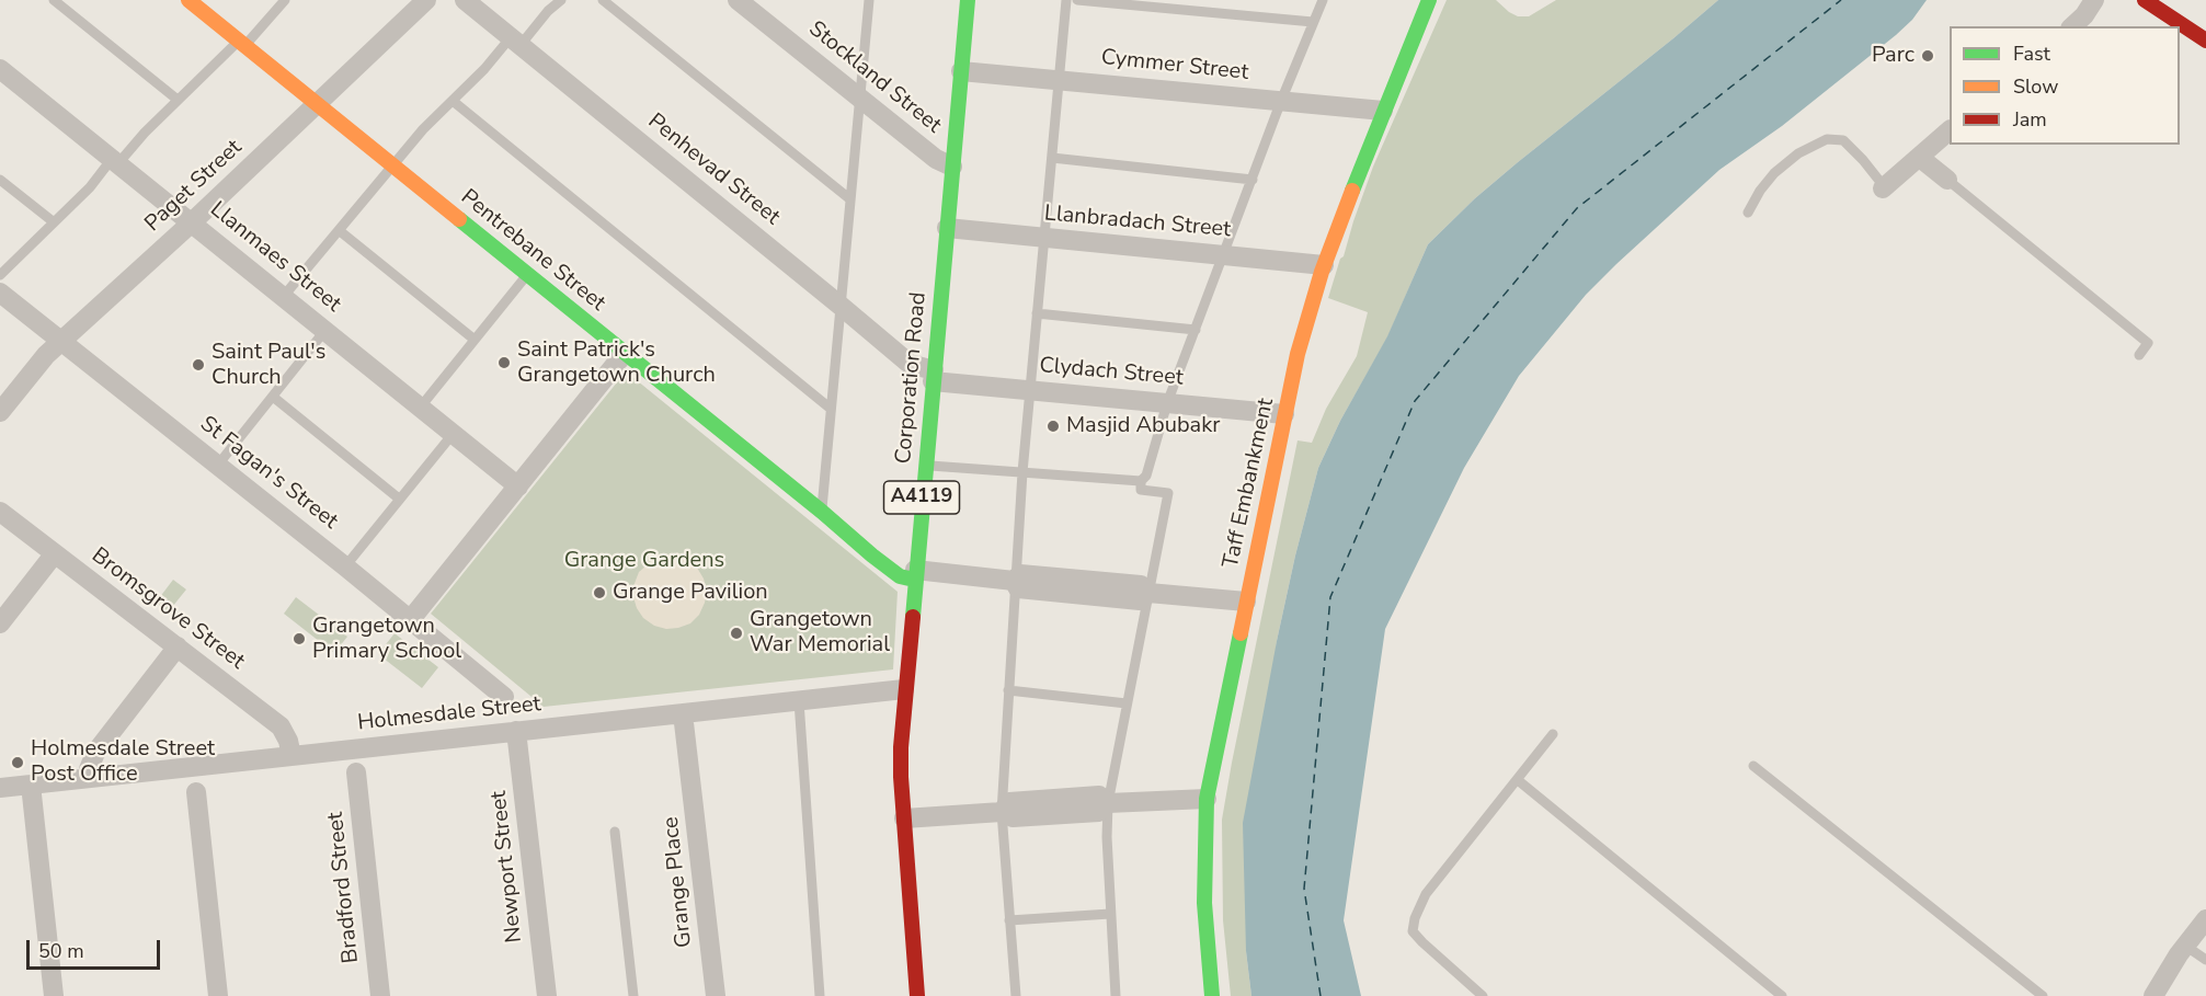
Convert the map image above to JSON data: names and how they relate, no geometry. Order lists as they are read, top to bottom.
{
  "streets": {
    "street": [
      "Cymmer Street",
      "Stockland Street",
      "Penhevad Street",
      "Paget Street",
      "Llanbradach Street",
      "Pentrebane Street",
      "Llanmaes Street",
      "Clydach Street",
      "Corporation Road",
      "St Fagan's Street",
      "Taff Embankment",
      "A4119",
      "Bromsgrove Street",
      "Holmesdale Street",
      "Newport Street",
      "Grange Place",
      "Bradford Street"
    ]
  },
  "crossings": [
    ["Cymmer Street", "Corporation Road"],
    ["Cymmer Street", "Taff Embankment"],
    ["Stockland Street", "Corporation Road"],
    ["Penhevad Street", "Clydach Street"],
    ["Penhevad Street", "Corporation Road"],
    ["Paget Street", "Pentrebane Street"],
    ["Paget Street", "Llanmaes Street"],
    ["Paget Street", "St Fagan's Street"],
    ["Llanbradach Street", "Corporation Road"],
    ["Llanbradach Street", "Taff Embankment"],
    ["Pentrebane Street", "Corporation Road"],
    ["Clydach Street", "Corporation Road"],
    ["Clydach Street", "Taff Embankment"],
    ["Corporation Road", "Holmesdale Street"],
    ["Bromsgrove Street", "Holmesdale Street"],
    ["Holmesdale Street", "Newport Street"],
    ["Holmesdale Street", "Grange Place"]
  ],
  "parks": ["Grange Gardens"],
  "places": [
    "Parc",
    "Saint Patrick's Grangetown Church",
    "Saint Paul's Church",
    "Masjid Abubakr",
    "Grange Pavilion",
    "Grangetown War Memorial",
    "Grangetown Primary School",
    "Holmesdale Street Post Office"
  ],
  "legend": ["Fast", "Slow", "Jam"],
  "scale_bar": "50 m"
}
